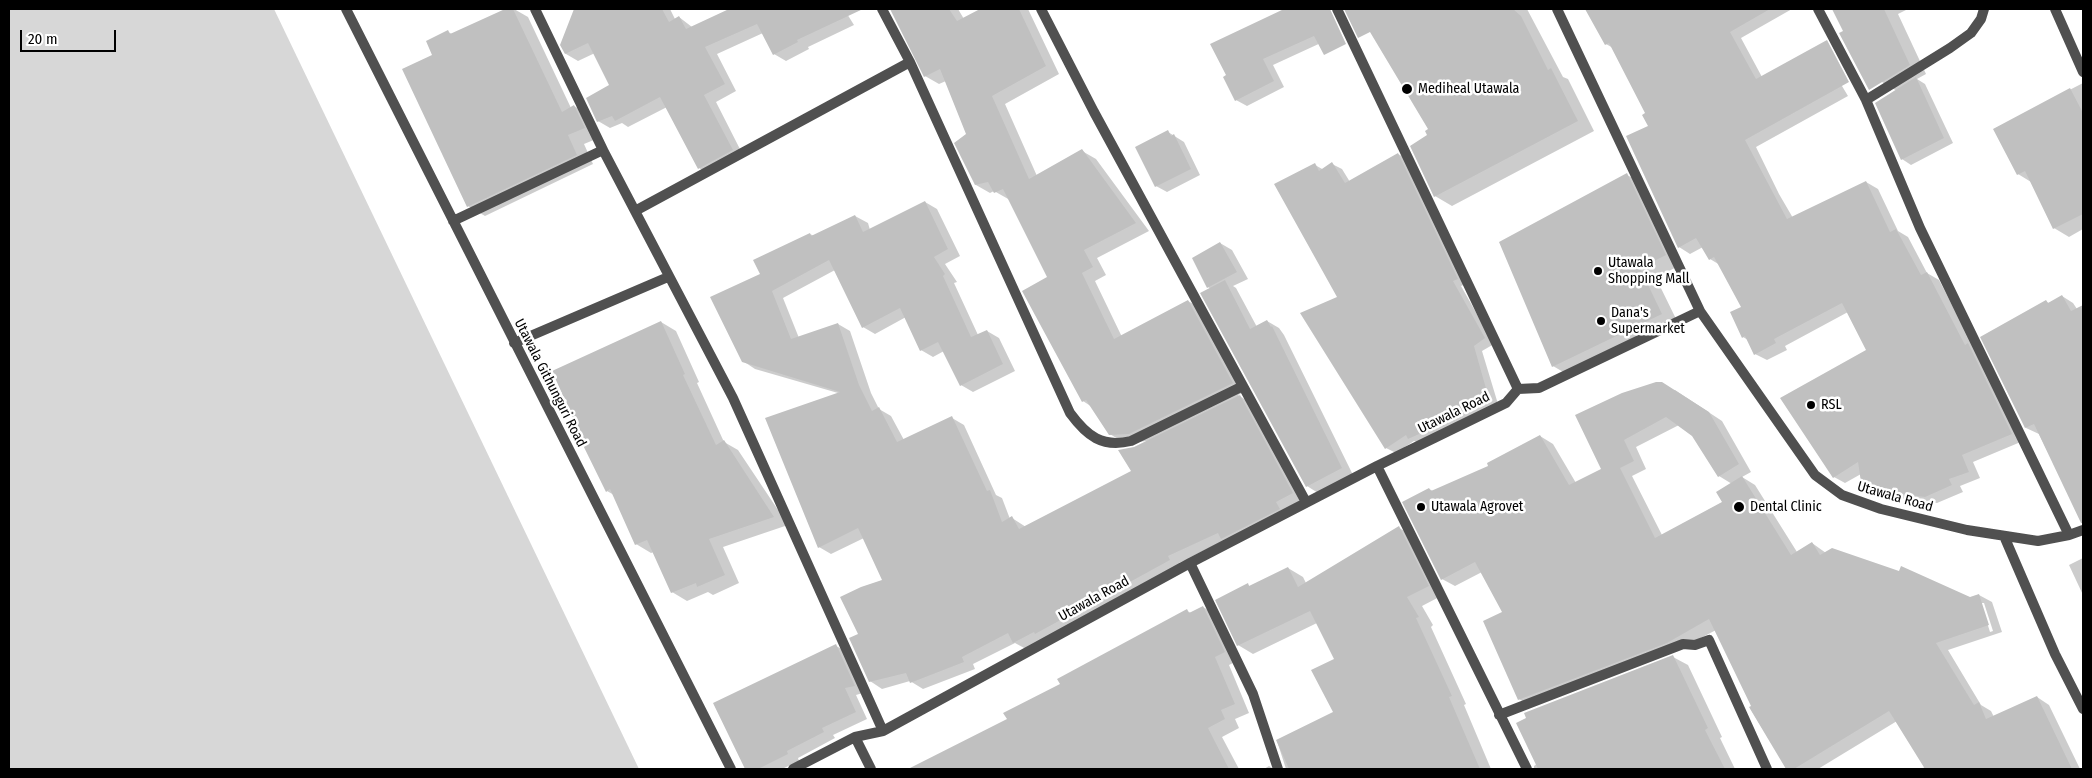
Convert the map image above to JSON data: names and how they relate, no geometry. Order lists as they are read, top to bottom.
{
  "streets": {
    "street": ["Utawala Githunguri Road", "Utawala Road"]
  },
  "places": [
    "Mediheal Utawala",
    "Utawala Shopping Mall",
    "Dana's Supermarket",
    "RSL",
    "Utawala Agrovet",
    "Dental Clinic"
  ],
  "scale_bar": "20 m"
}
